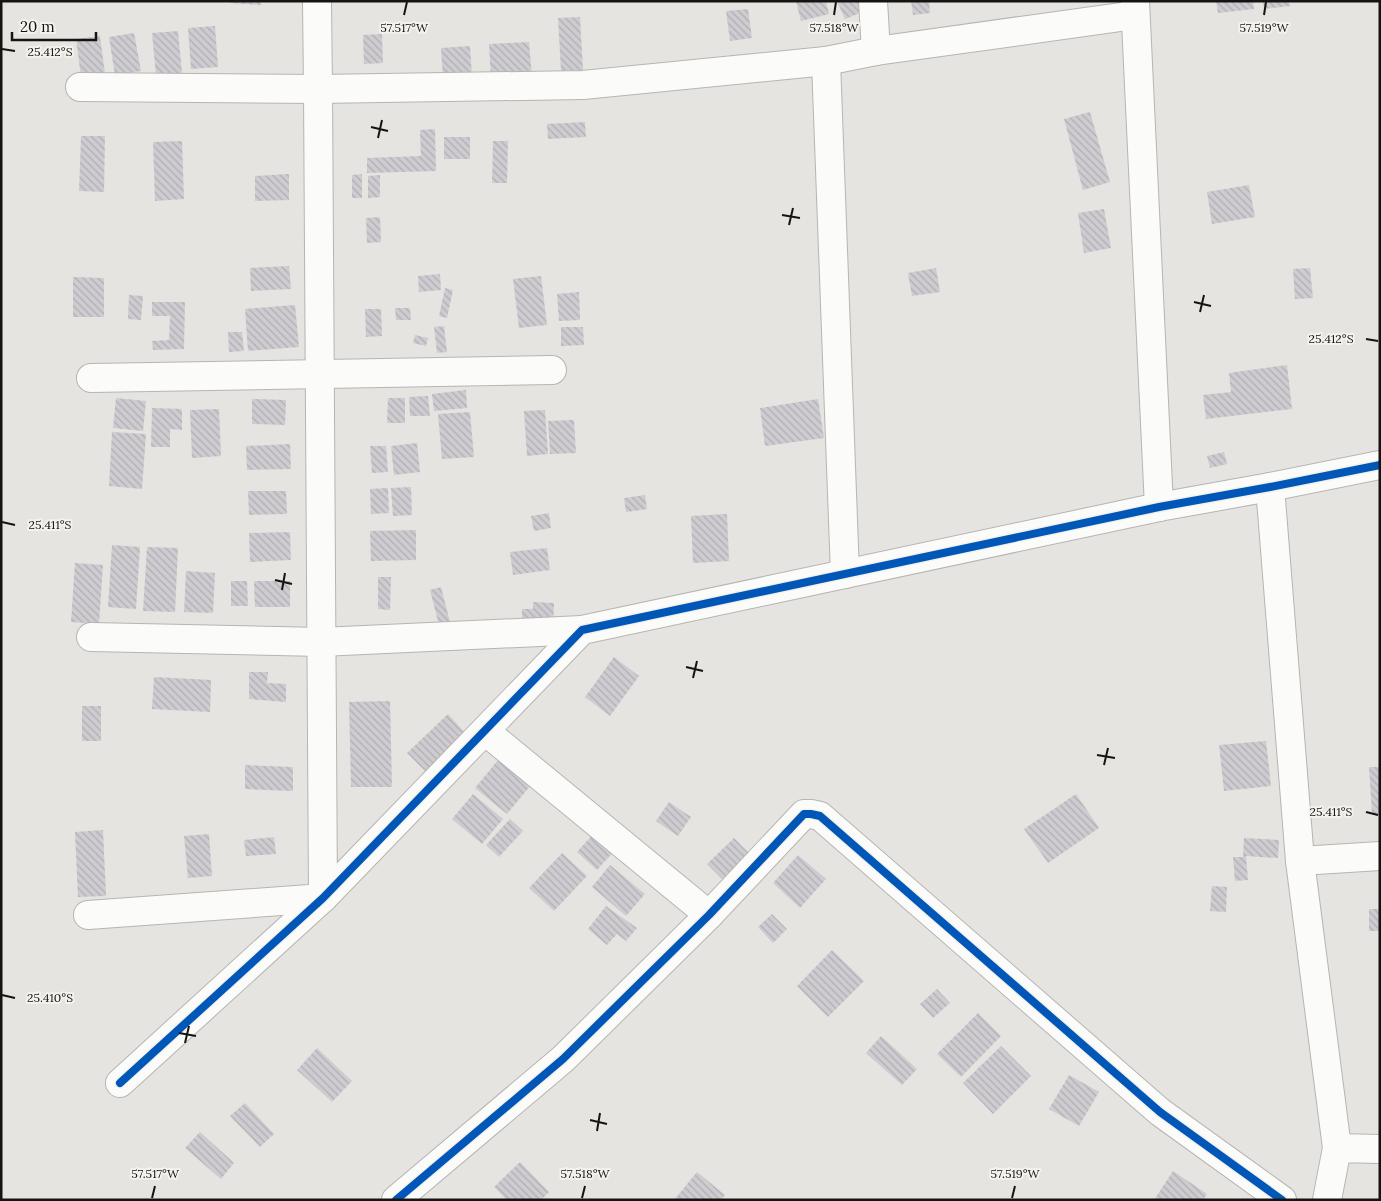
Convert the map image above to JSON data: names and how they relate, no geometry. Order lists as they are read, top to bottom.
{
  "scale_bar": "20 m",
  "coordinates": [
    "57.517°W",
    "57.518°W",
    "57.519°W",
    "25.412°S",
    "25.411°S",
    "25.410°S"
  ]
}
